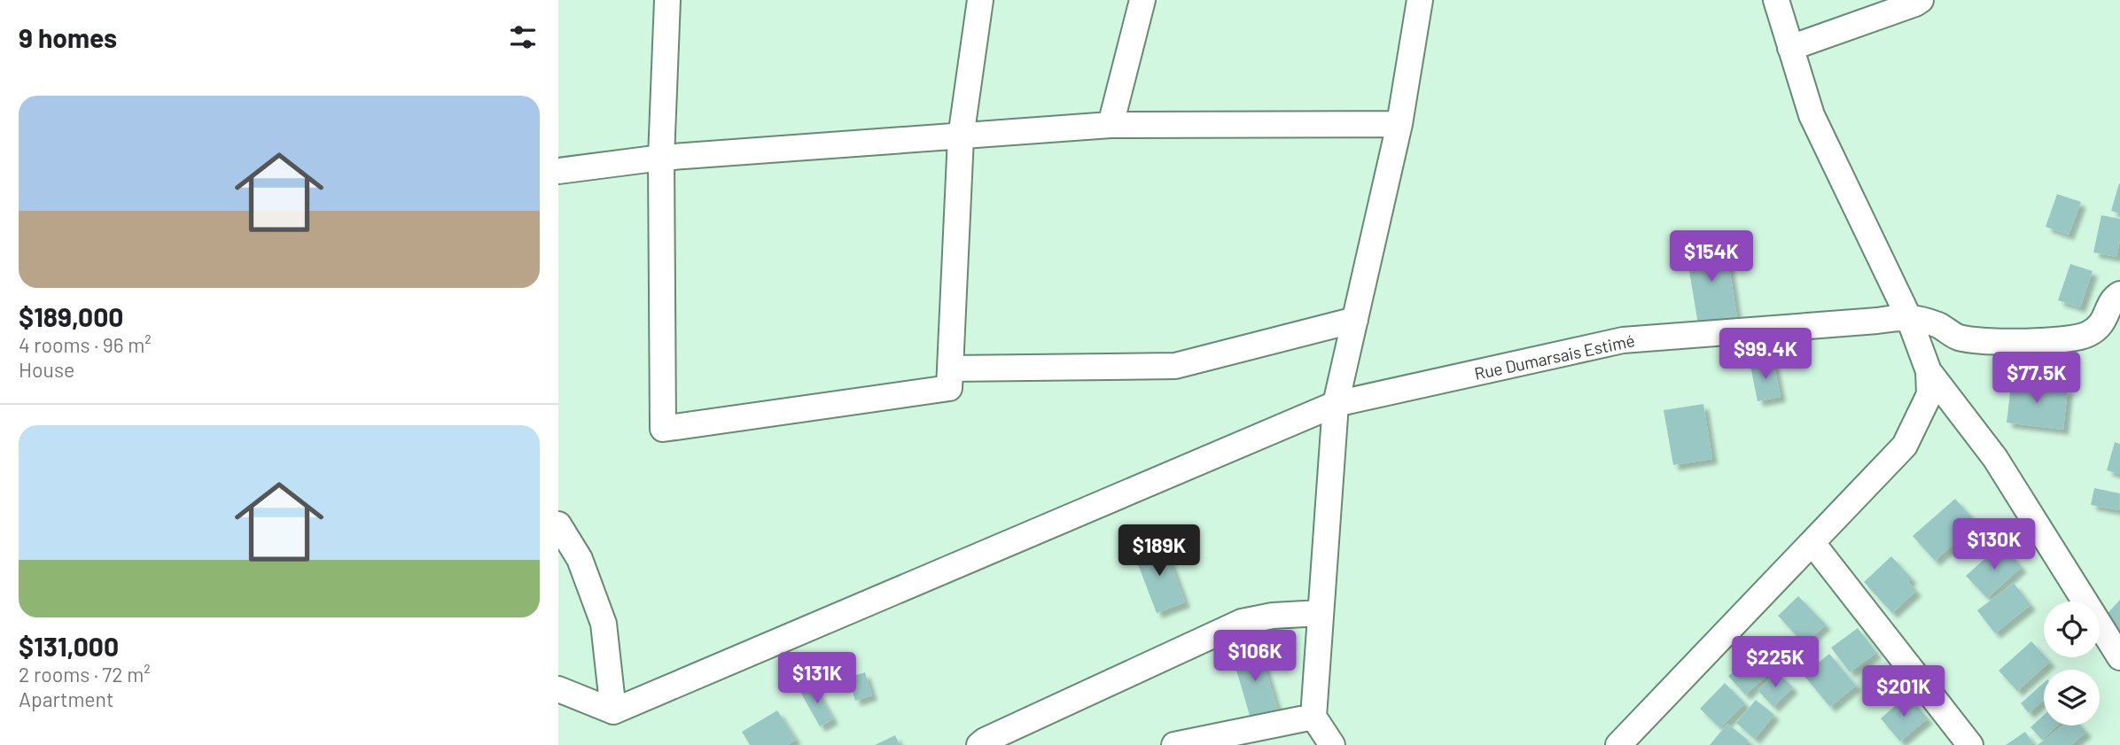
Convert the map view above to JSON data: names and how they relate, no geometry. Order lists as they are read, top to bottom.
{
  "streets": {
    "street": ["Rue Dumarsais Estimé"]
  },
  "page": {
    "heading": "9 homes",
    "list": [
      {
        "name": "$189,000",
        "note": "4 rooms · 96 m² · House"
      },
      {
        "name": "$131,000",
        "note": "2 rooms · 72 m² · Apartment"
      }
    ],
    "price": [
      "$154K",
      "$99.4K",
      "$77.5K",
      "$130K",
      "$189K",
      "$106K",
      "$225K",
      "$131K",
      "$201K"
    ]
  }
}
